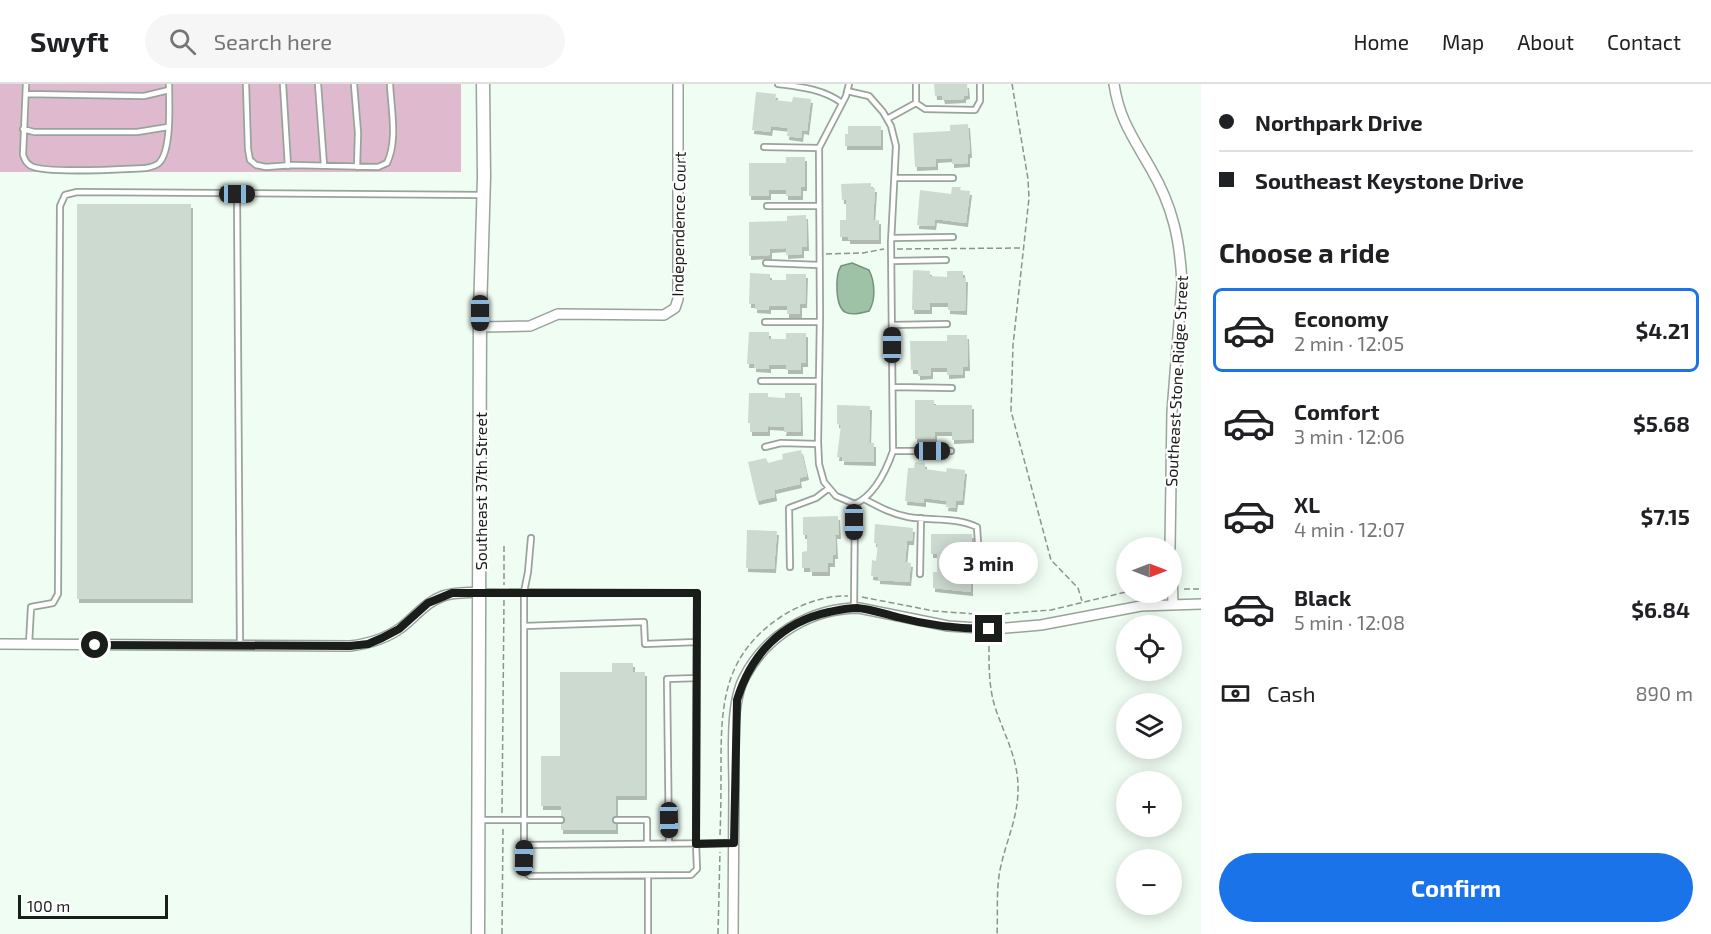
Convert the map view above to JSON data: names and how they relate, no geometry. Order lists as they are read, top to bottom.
{
  "streets": {
    "street": ["Independence Court", "Southeast Stone Ridge Street", "Southeast 37th Street"]
  },
  "crossings": [
    ["Independence Court", "Southeast 37th Street"]
  ],
  "scale_bar": "100 m",
  "north": "right",
  "page": {
    "header": "Swyft",
    "search": "Search here",
    "nav": [
      "Home",
      "Map",
      "About",
      "Contact"
    ],
    "banner": ["Northpark Drive", "Southeast Keystone Drive"],
    "heading": "Choose a ride",
    "list": [
      {
        "name": "Economy",
        "note": "2 min · 12:05",
        "value": "$4.21"
      },
      {
        "name": "Comfort",
        "note": "3 min · 12:06",
        "value": "$5.68"
      },
      {
        "name": "XL",
        "note": "4 min · 12:07",
        "value": "$7.15"
      },
      {
        "name": "Black",
        "note": "5 min · 12:08",
        "value": "$6.84"
      }
    ],
    "map_buttons": ["+", "−"],
    "bubble": "3 min",
    "pay": ["Cash", "890 m"],
    "buttons": "Confirm",
    "scale": "100 m"
  }
}
